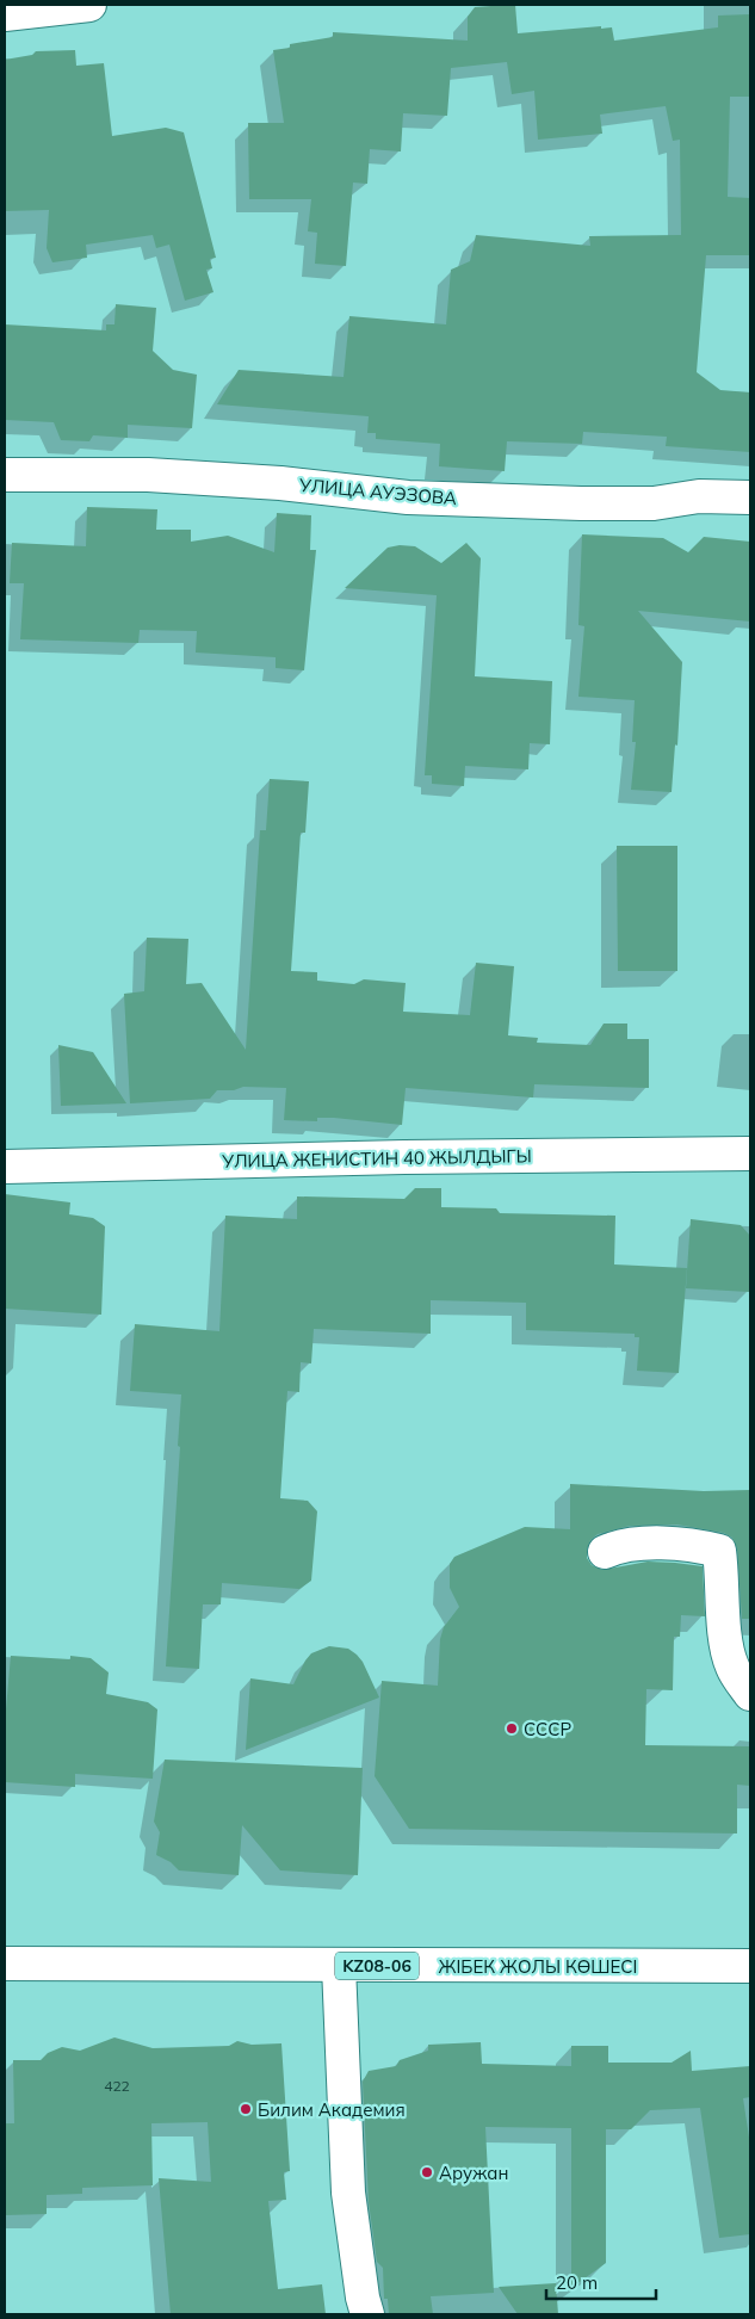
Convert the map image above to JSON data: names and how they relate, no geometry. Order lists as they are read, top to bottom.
{
  "streets": {
    "main road": [
      "УЛИЦА АУЭЗОВА",
      "УЛИЦА ЖЕНИСТИН 40 ЖЫЛДЫГЫ",
      "KZ08-06",
      "ЖІБЕК ЖОЛЫ КӨШЕСІ"
    ]
  },
  "places": ["СССР", "Билим Академия", "Аружан"],
  "house_numbers": ["422"],
  "scale_bar": "20 m"
}
